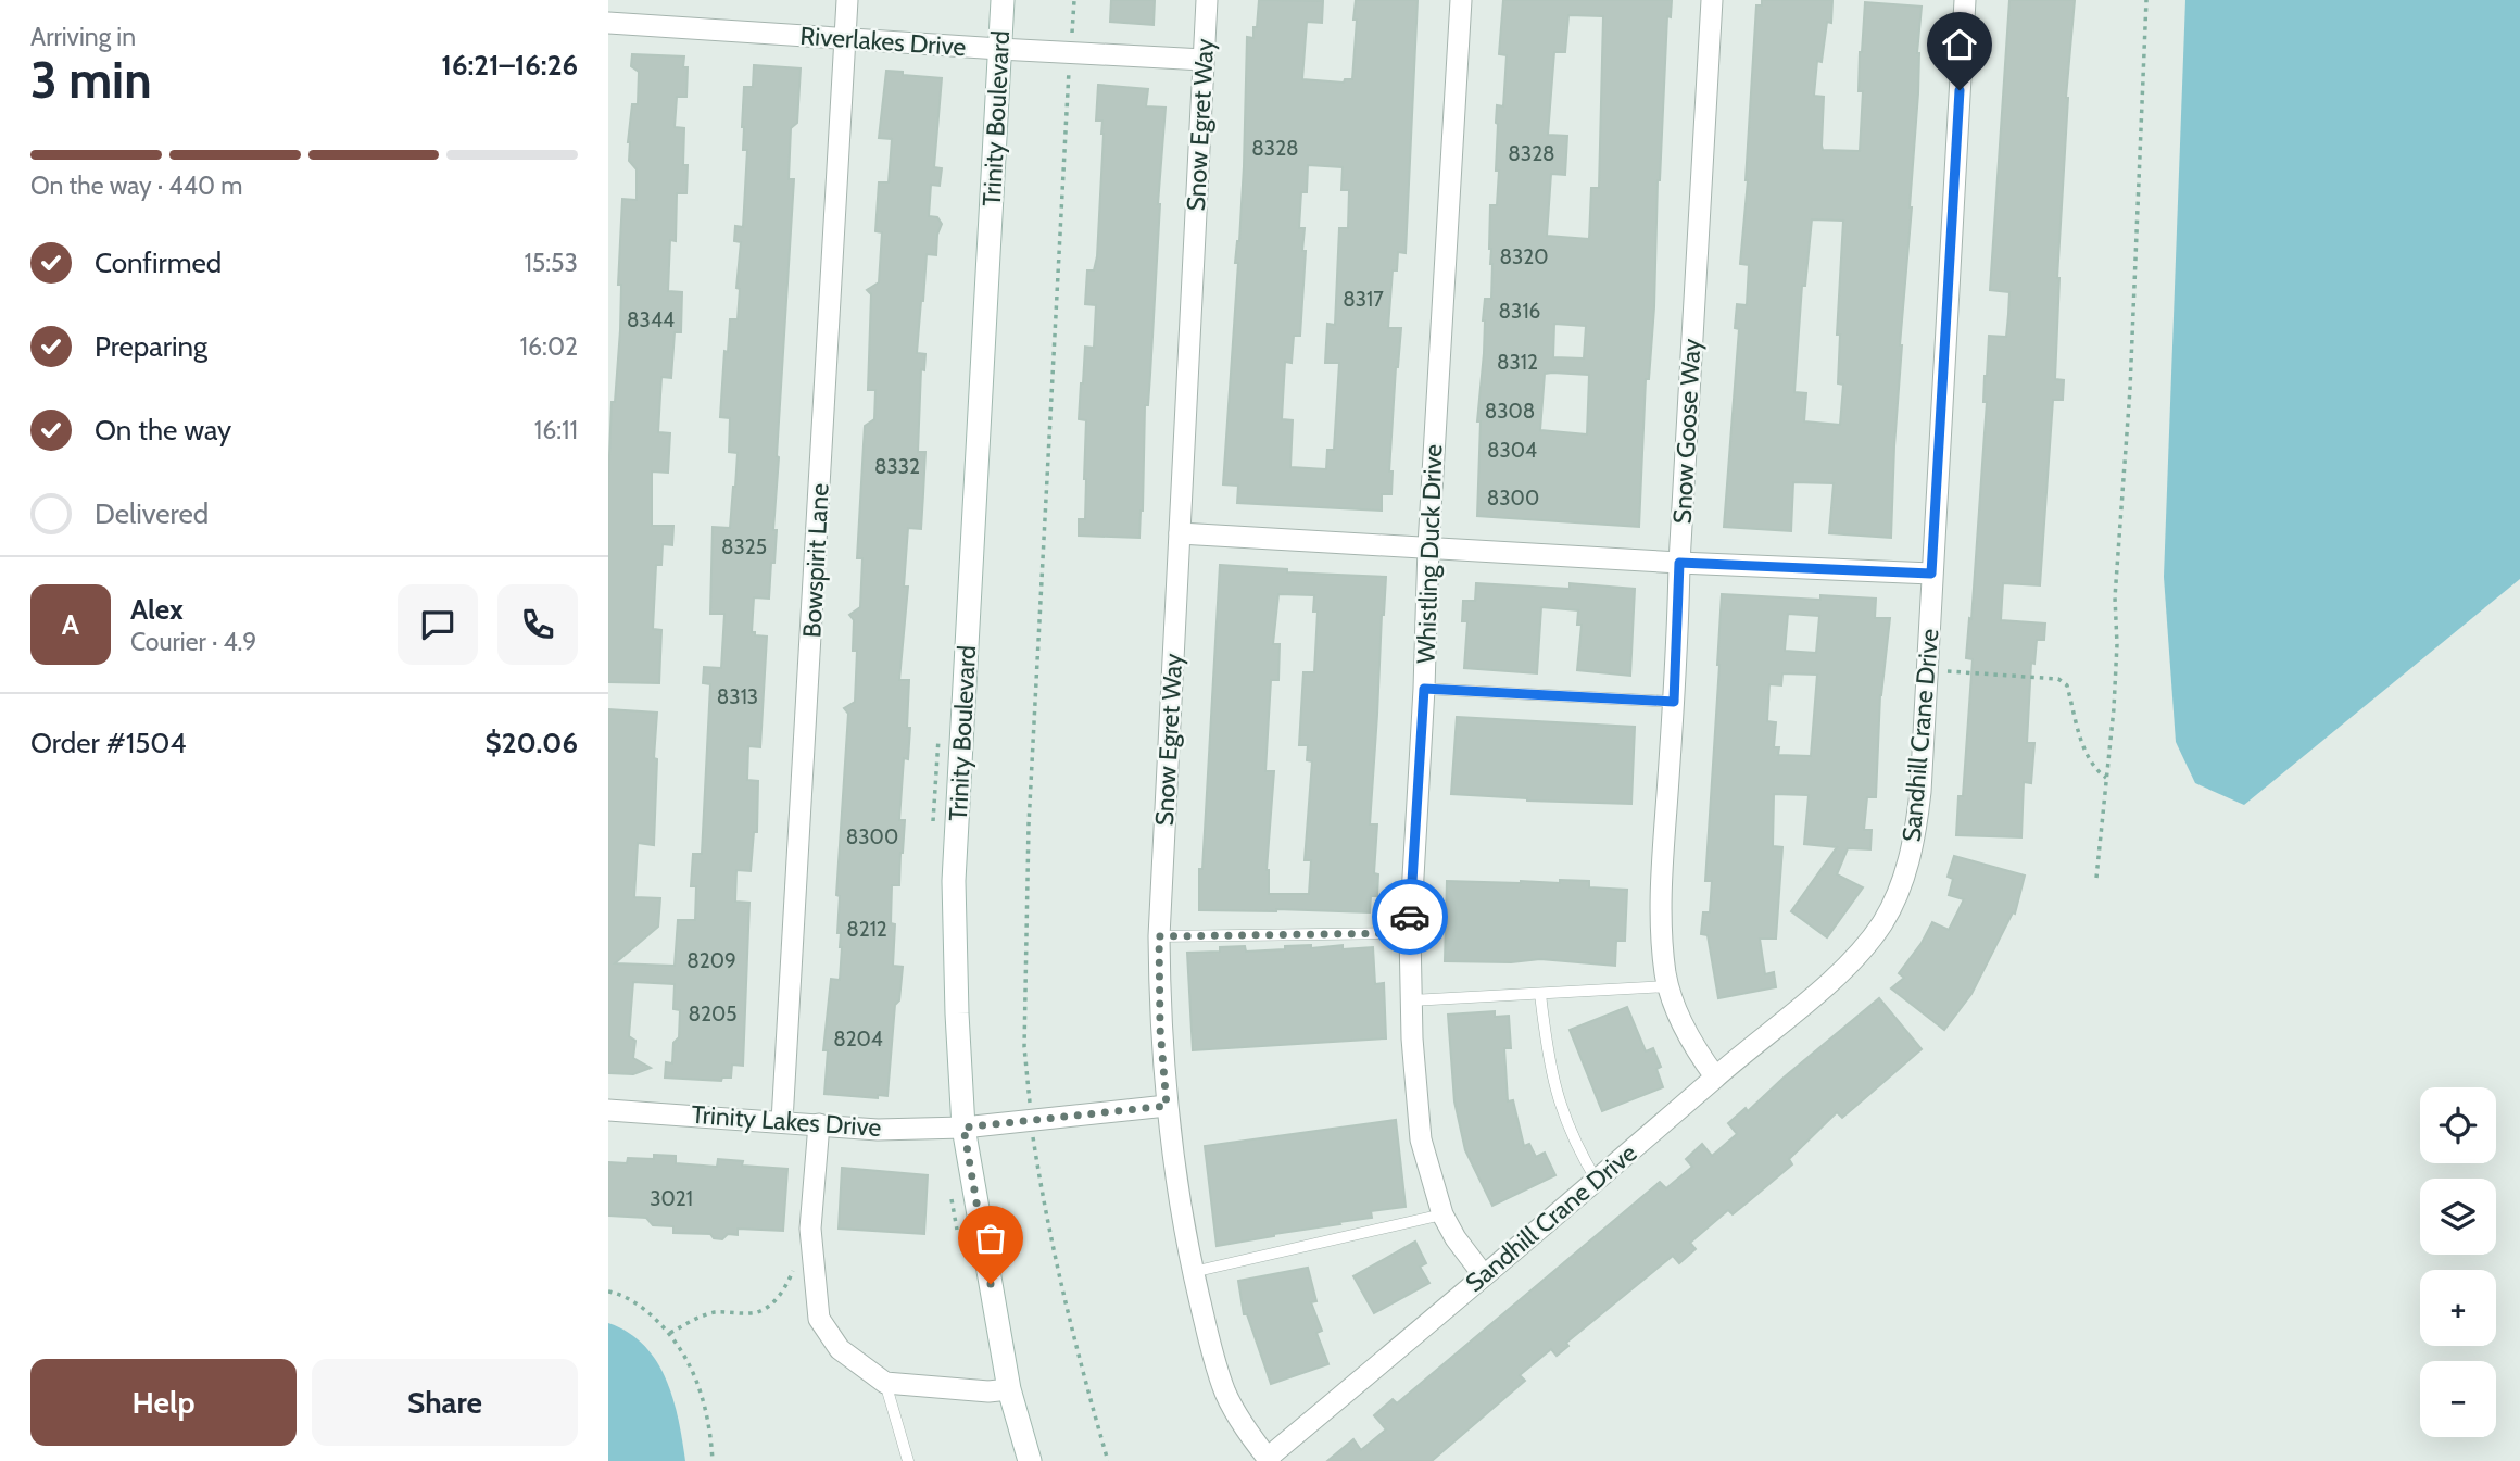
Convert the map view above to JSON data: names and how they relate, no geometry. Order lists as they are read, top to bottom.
{
  "streets": {
    "main road": ["Trinity Boulevard"],
    "street": [
      "Riverlakes Drive",
      "Snow Egret Way",
      "Snow Goose Way",
      "Whistling Duck Drive",
      "Bowspirit Lane",
      "Sandhill Crane Drive",
      "Trinity Lakes Drive"
    ]
  },
  "crossings": [
    ["Riverlakes Drive", "Trinity Boulevard"],
    ["Riverlakes Drive", "Snow Egret Way"],
    ["Riverlakes Drive", "Bowspirit Lane"],
    ["Trinity Boulevard", "Trinity Lakes Drive"],
    ["Snow Egret Way", "Sandhill Crane Drive"],
    ["Snow Egret Way", "Trinity Lakes Drive"],
    ["Snow Goose Way", "Sandhill Crane Drive"],
    ["Whistling Duck Drive", "Sandhill Crane Drive"],
    ["Bowspirit Lane", "Trinity Lakes Drive"]
  ],
  "house_numbers": [
    "8328",
    "8328",
    "8320",
    "8317",
    "8316",
    "8344",
    "8312",
    "8308",
    "8304",
    "8332",
    "8300",
    "8325",
    "8313",
    "8300",
    "8212",
    "8209",
    "8205",
    "8204",
    "3021"
  ],
  "page": {
    "heading": ["3 min", "Arriving in", "16:21–16:26"],
    "panel": [
      "Alex",
      "Courier · 4.9",
      "Order #1504",
      "$20.06"
    ],
    "bar": "On the way · 440 m",
    "list": [
      ["Confirmed", "15:53"],
      ["Preparing", "16:02"],
      ["On the way", "16:11"],
      "Delivered"
    ],
    "round": "A",
    "map_buttons": ["+", "−"],
    "buttons": ["Help", "Share"]
  }
}
